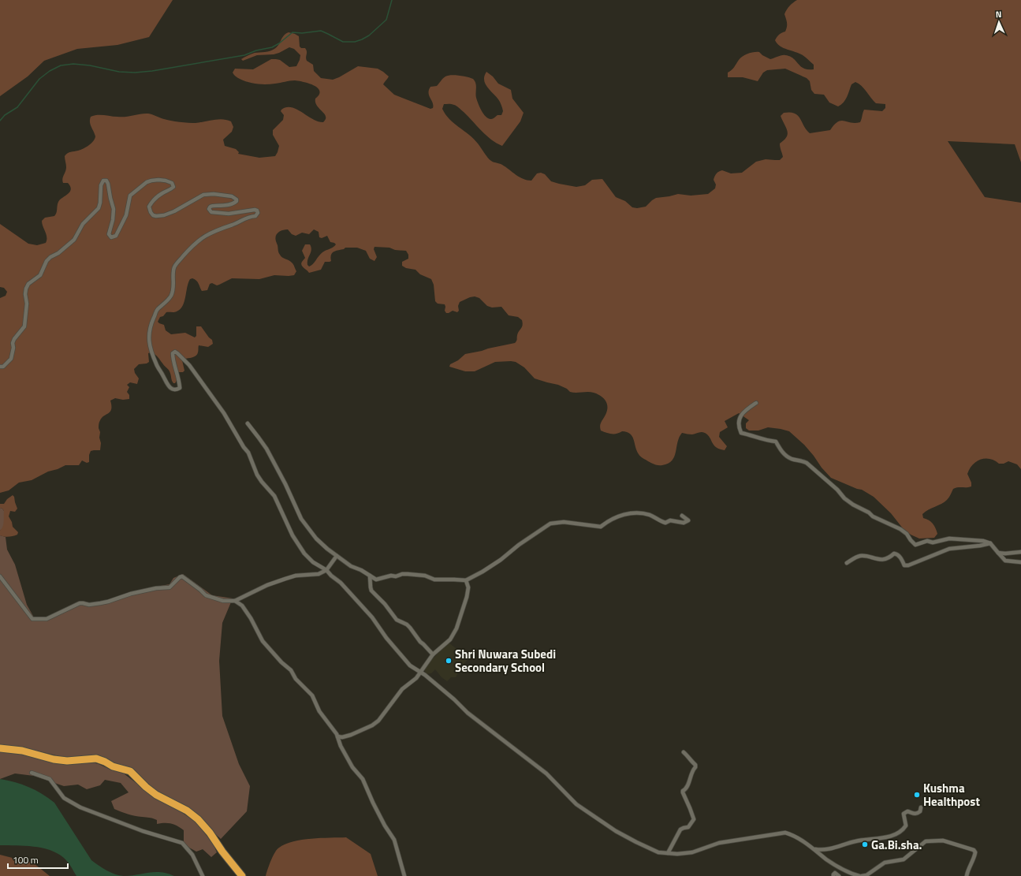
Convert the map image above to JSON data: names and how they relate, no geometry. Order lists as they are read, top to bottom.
{
  "places": ["Shri Nuwara Subedi Secondary School", "Kushma Healthpost", "Ga.Bi.sha."],
  "scale_bar": "100 m",
  "north": "top"
}
